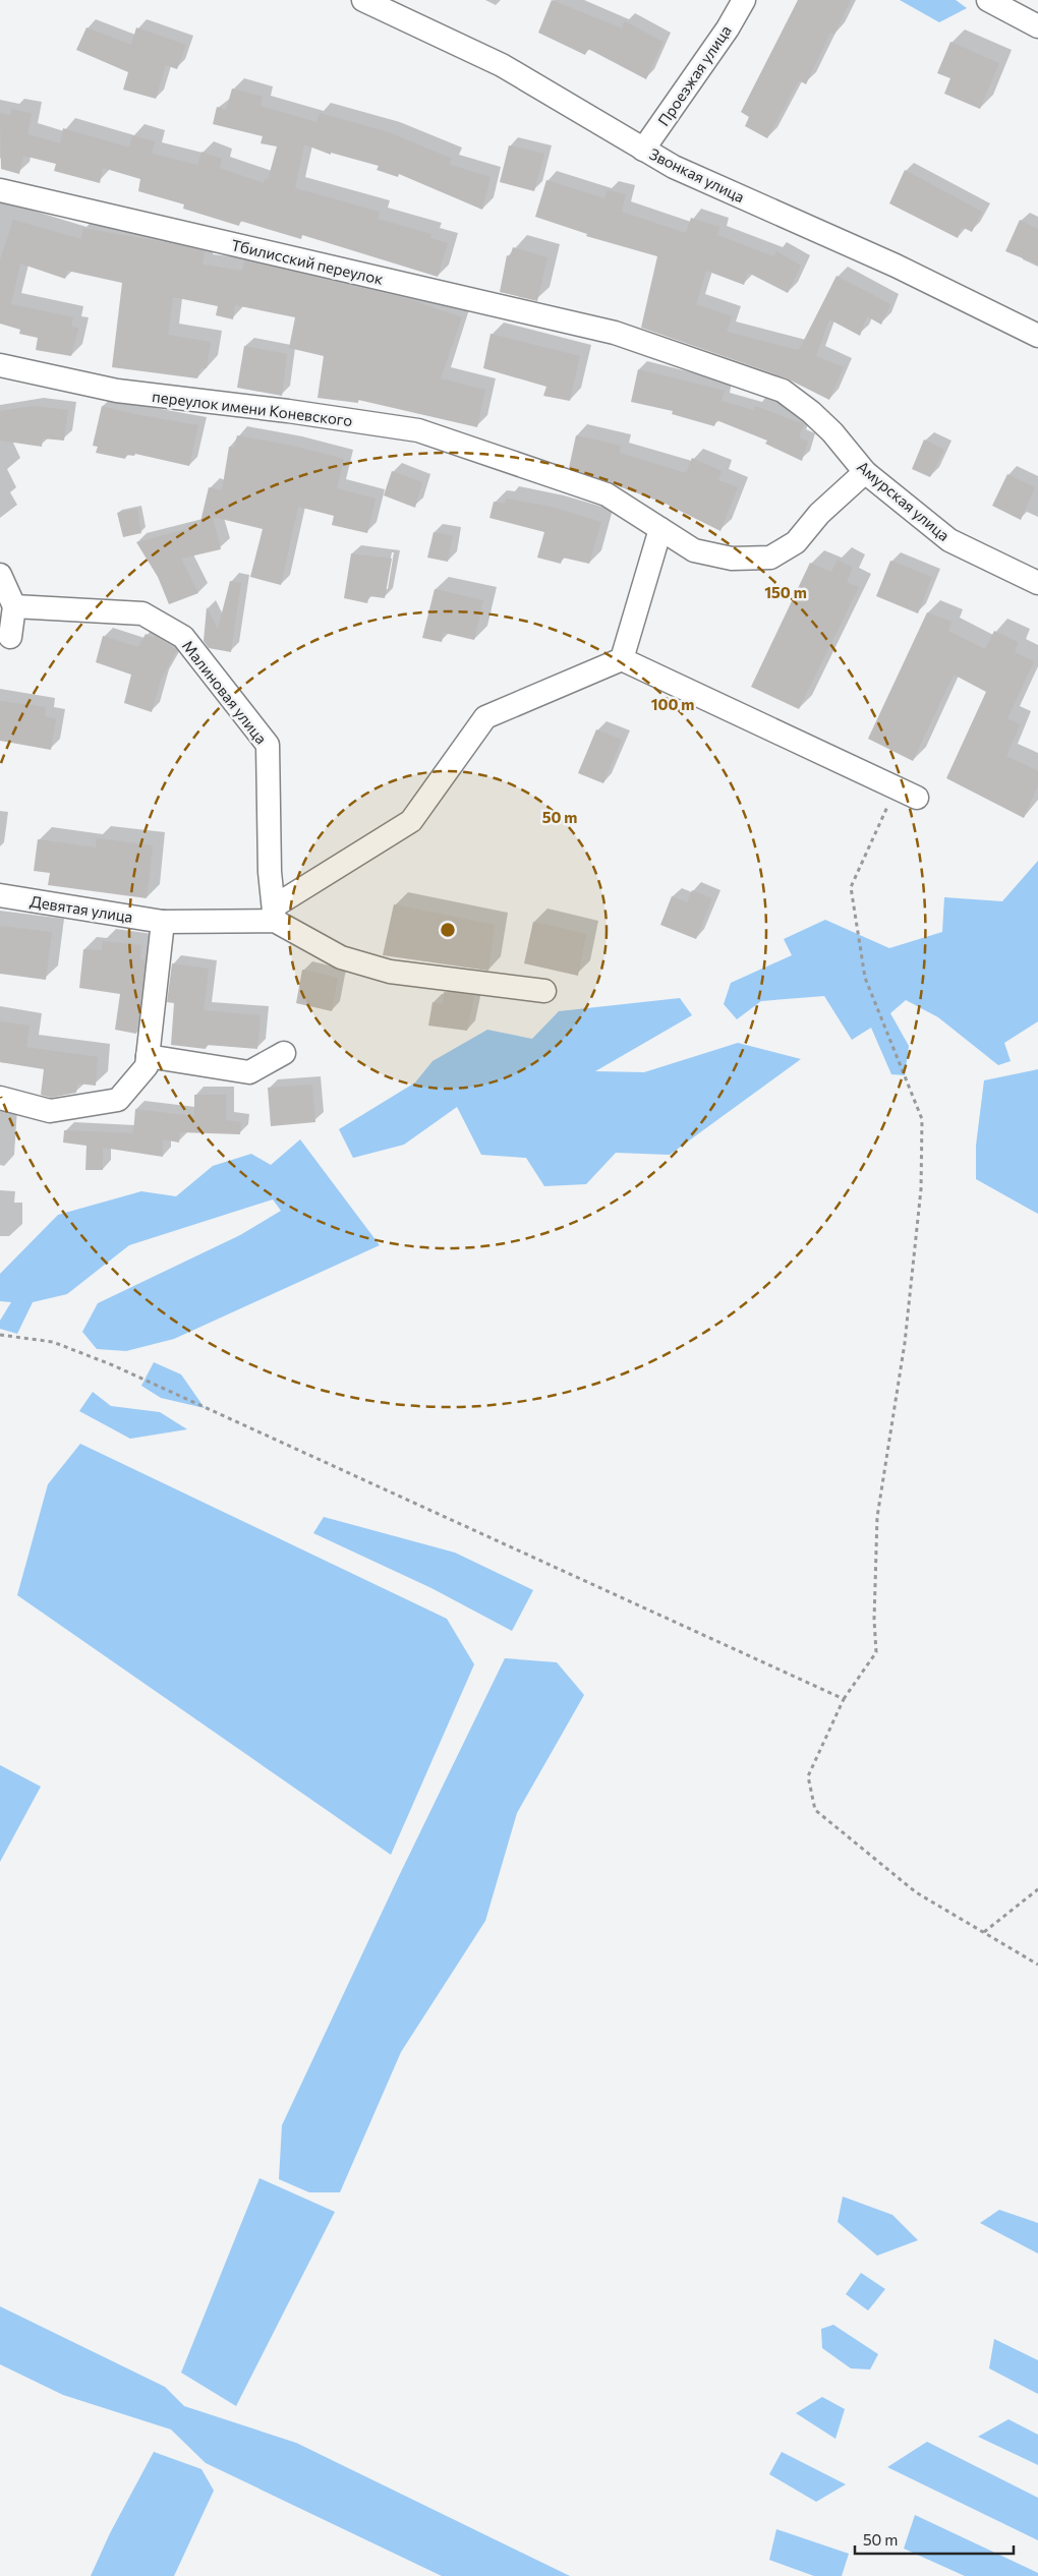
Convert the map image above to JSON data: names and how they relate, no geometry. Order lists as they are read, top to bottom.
{
  "streets": {
    "street": [
      "Проезжая улица",
      "Звонкая улица",
      "Тбилисский переулок",
      "переулок имени Коневского",
      "Амурская улица",
      "Малиновая улица",
      "Девятая улица"
    ]
  },
  "crossings": [
    ["Проезжая улица", "Звонкая улица"],
    ["Тбилисский переулок", "Амурская улица"],
    ["переулок имени Коневского", "Амурская улица"],
    ["Малиновая улица", "Девятая улица"]
  ],
  "scale_bar": "50 m",
  "rings": ["150 m", "100 m", "50 m"]
}
